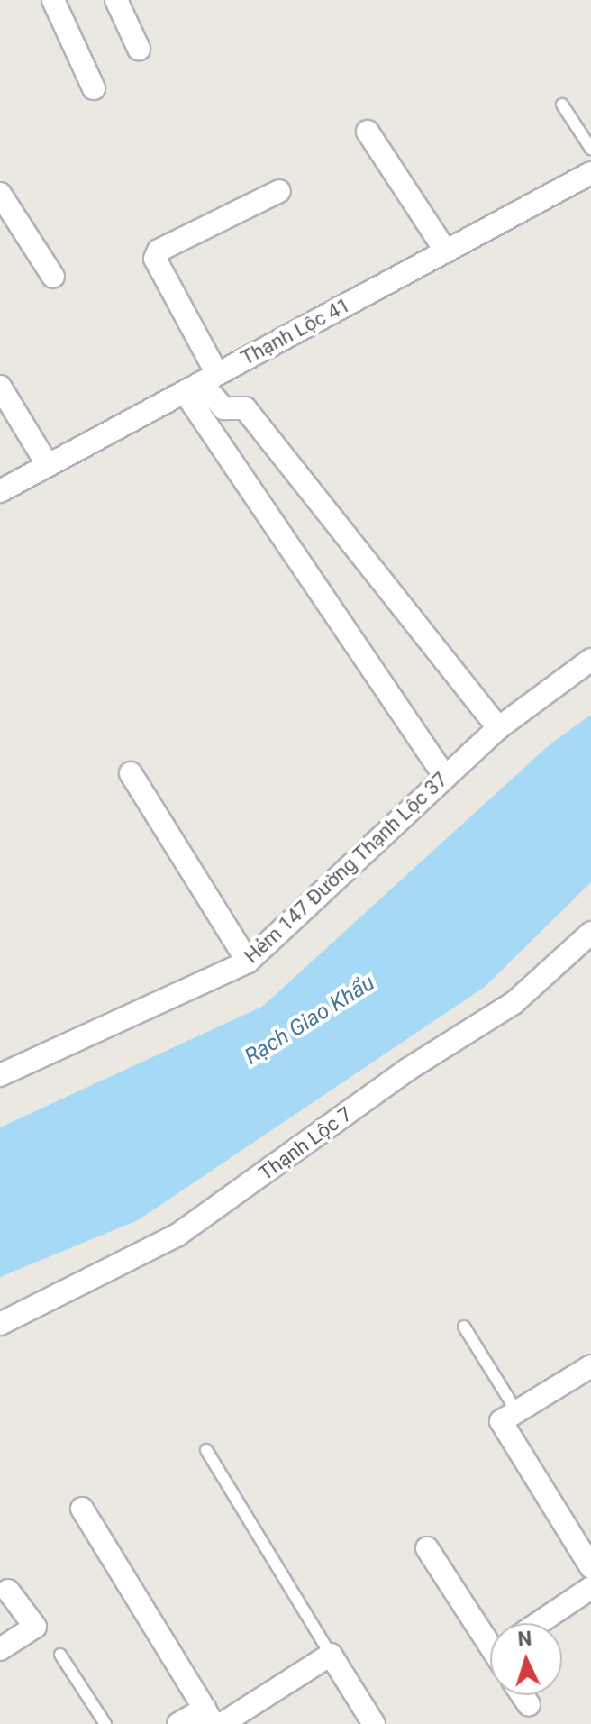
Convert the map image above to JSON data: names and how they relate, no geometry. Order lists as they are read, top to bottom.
{
  "streets": {
    "street": ["Thạnh Lộc 41", "Hẻm 147 Đường Thạnh Lộc 37", "Thạnh Lộc 7"]
  },
  "water": ["Rạch Giao Khẩu"],
  "north": "top"
}
